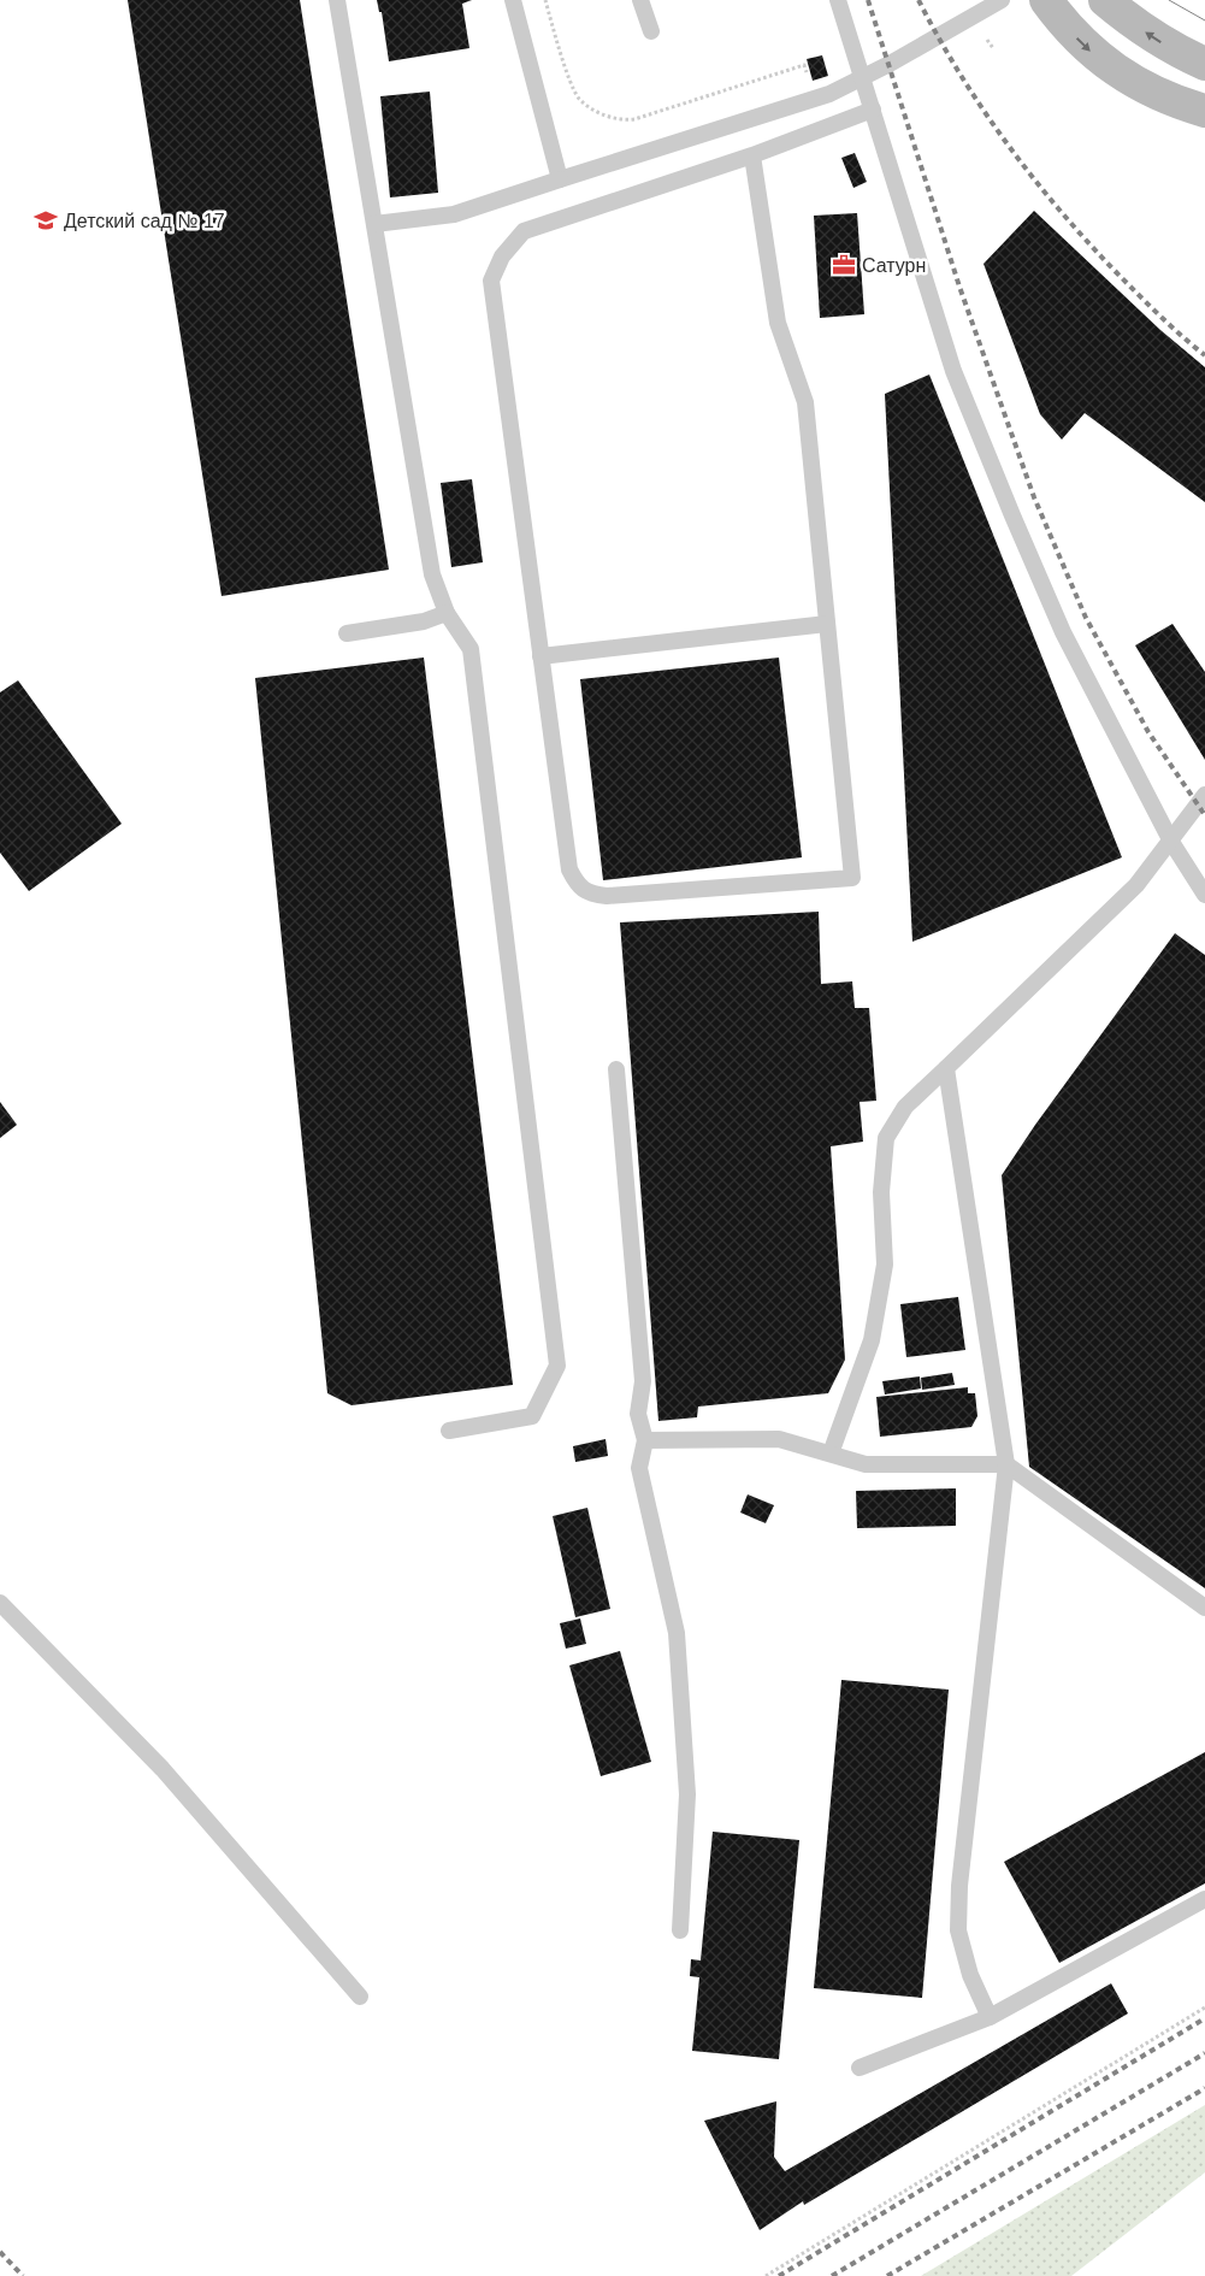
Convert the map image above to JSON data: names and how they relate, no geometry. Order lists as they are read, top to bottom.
{
  "places": {
    "school or university": ["Детский сад № 17"],
    "office": ["Сатурн"]
  }
}
